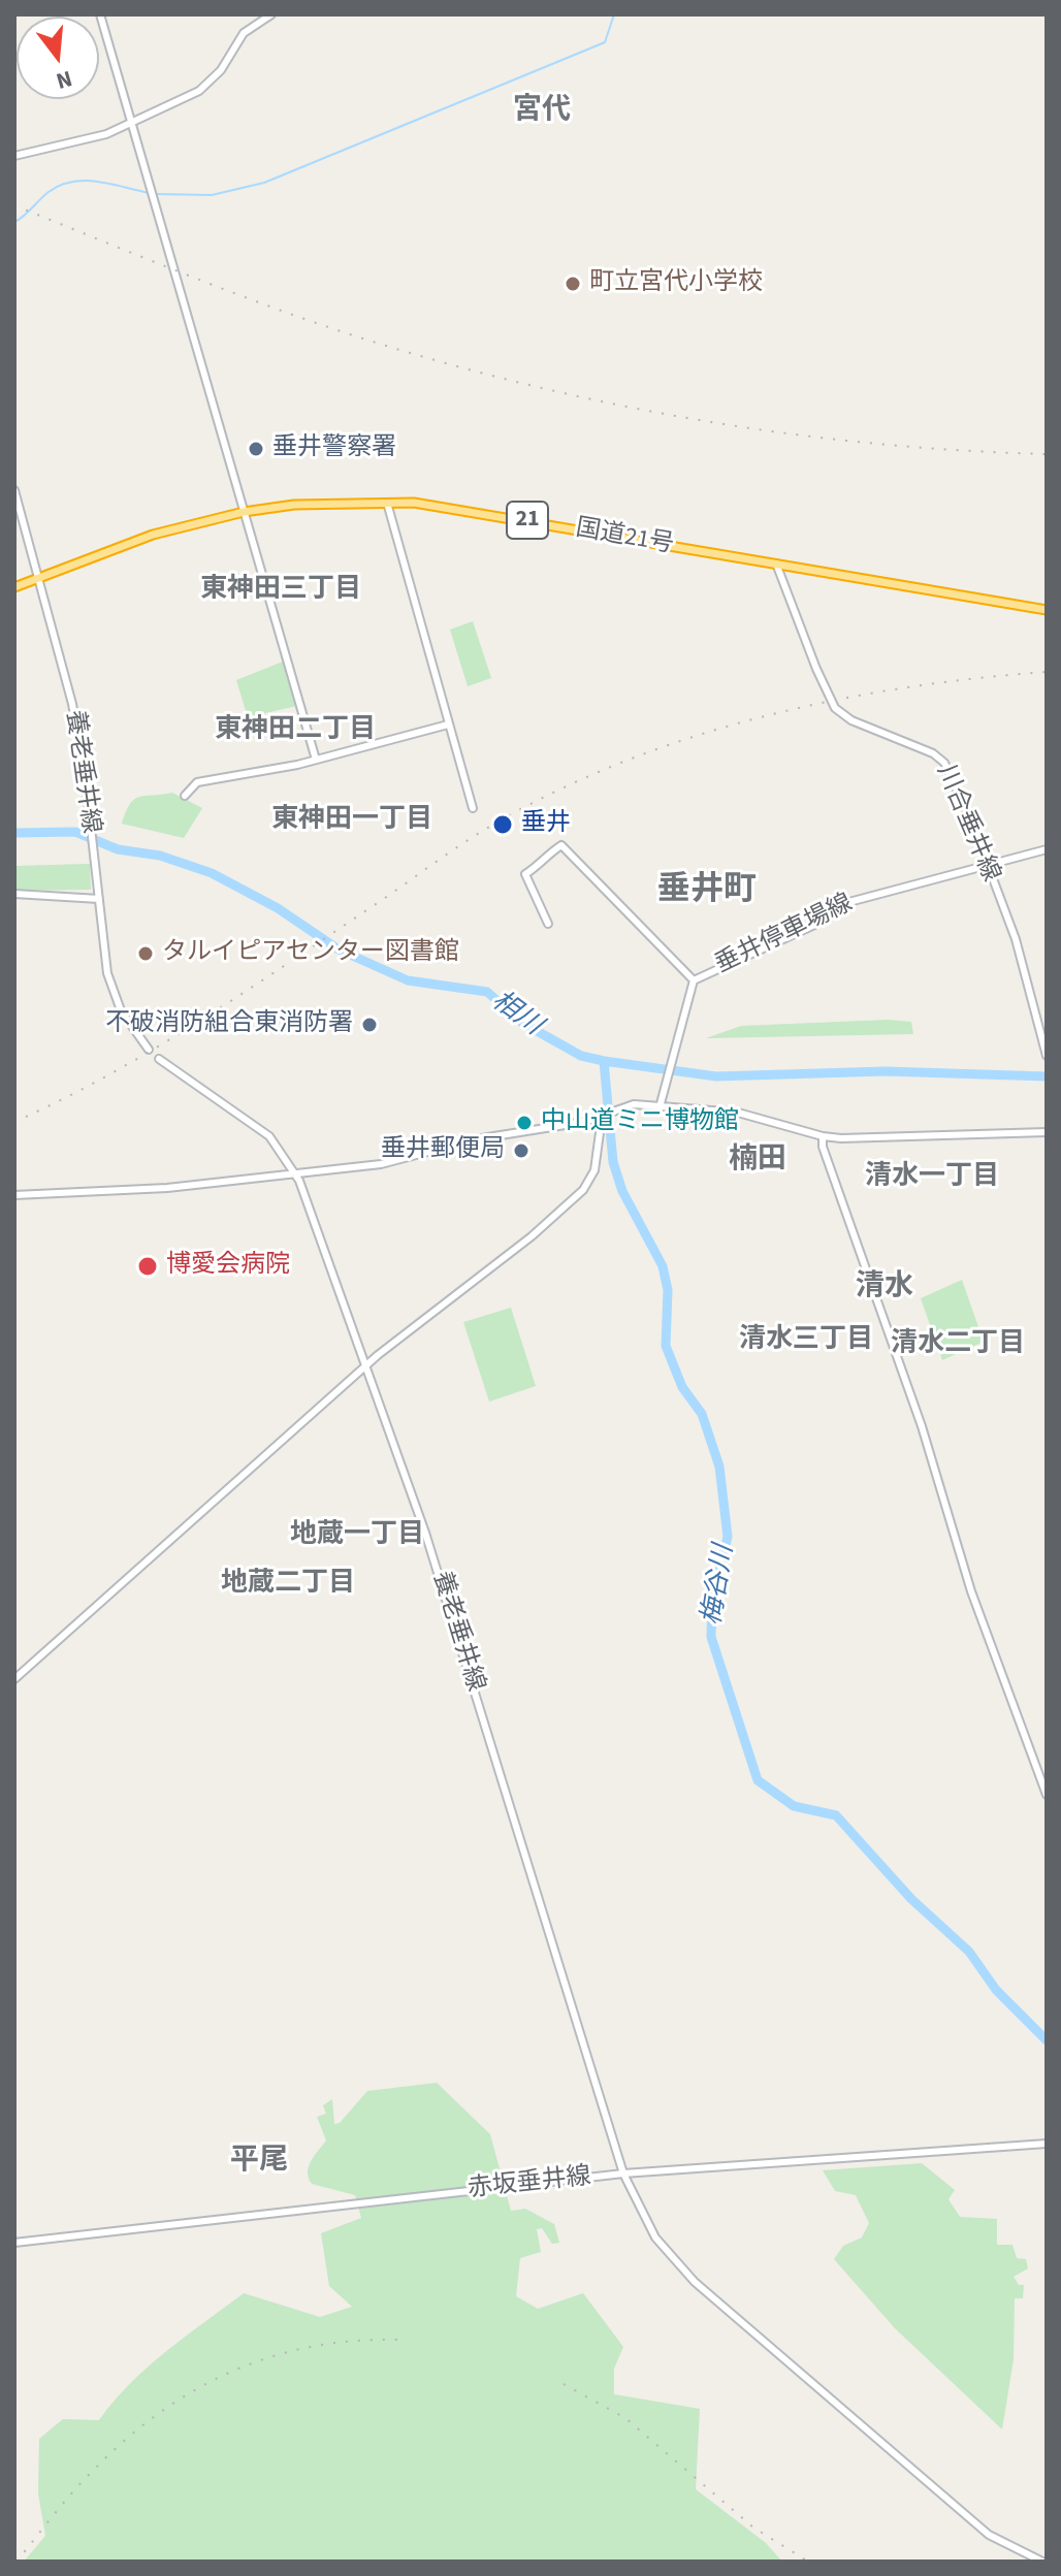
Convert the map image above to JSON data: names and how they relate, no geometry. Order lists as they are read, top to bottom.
{
  "streets": {
    "highway": ["21", "国道21号"],
    "street": [
      "養老垂井線",
      "川合垂井線",
      "垂井停車場線",
      "赤坂垂井線"
    ]
  },
  "crossings": [
    ["国道21号", "養老垂井線"],
    ["国道21号", "川合垂井線"],
    ["養老垂井線", "赤坂垂井線"],
    ["川合垂井線", "垂井停車場線"]
  ],
  "districts": [
    "宮代",
    "東神田三丁目",
    "東神田二丁目",
    "東神田一丁目",
    "垂井町",
    "楠田",
    "清水一丁目",
    "清水",
    "清水三丁目",
    "清水二丁目",
    "地蔵一丁目",
    "地蔵二丁目",
    "平尾"
  ],
  "water": ["相川", "梅谷川"],
  "places": [
    "町立宮代小学校",
    "垂井警察署",
    "垂井",
    "タルイピアセンター図書館",
    "不破消防組合東消防署",
    "中山道ミニ博物館",
    "垂井郵便局",
    "博愛会病院"
  ],
  "north": "bottom"
}
